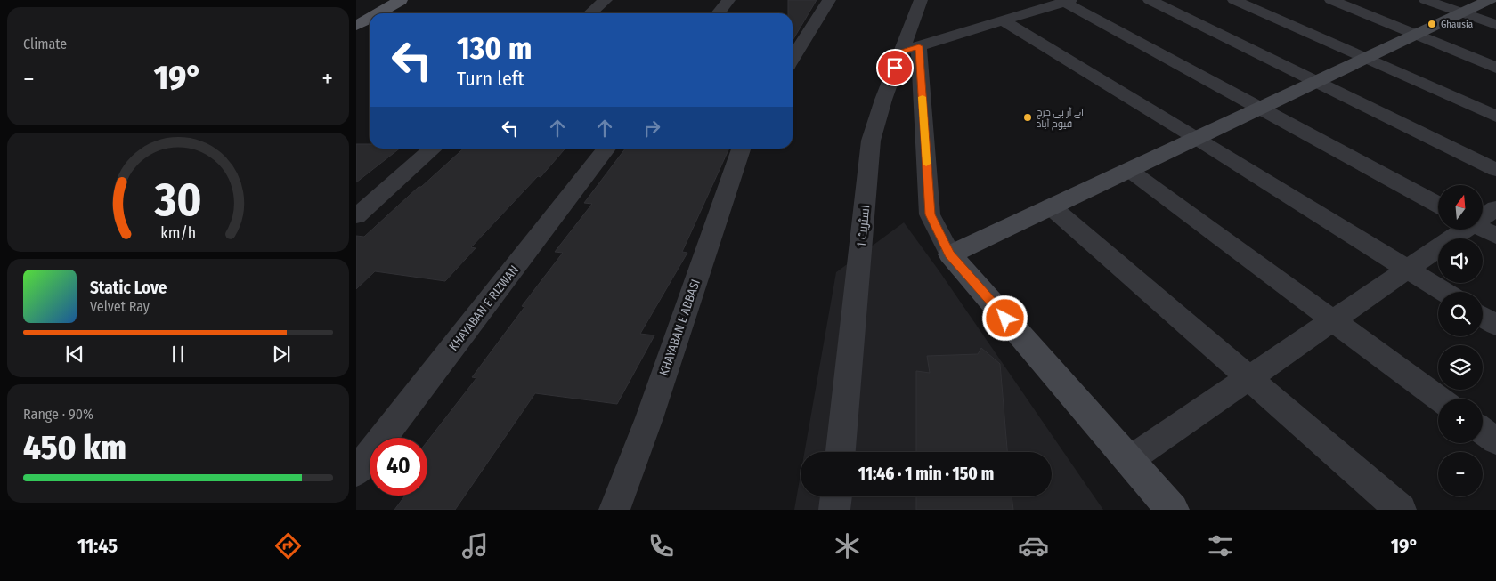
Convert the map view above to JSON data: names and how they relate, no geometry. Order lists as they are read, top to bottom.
{
  "streets": {
    "street": ["اسٹریٹ 1", "KHAYABAN E RIZWAN", "KHAYABAN E ABBASI"]
  },
  "places": ["Ghausia", "اے آر پی چرچ قیوم آباد"],
  "north": "top",
  "page": {
    "tile": [
      "Climate",
      ["Range · 90%", "450 km"]
    ],
    "turn": ["130 m", "Turn left"],
    "heat": ["−", "19°", "+"],
    "map_buttons": ["+", "−"],
    "song": ["Static Love", "Velvet Ray"],
    "limit": "40",
    "trip": "11:46 · 1 min · 150 m",
    "tabs": ["11:45", "19°"],
    "gauge": ["30", "km/h"]
  }
}
